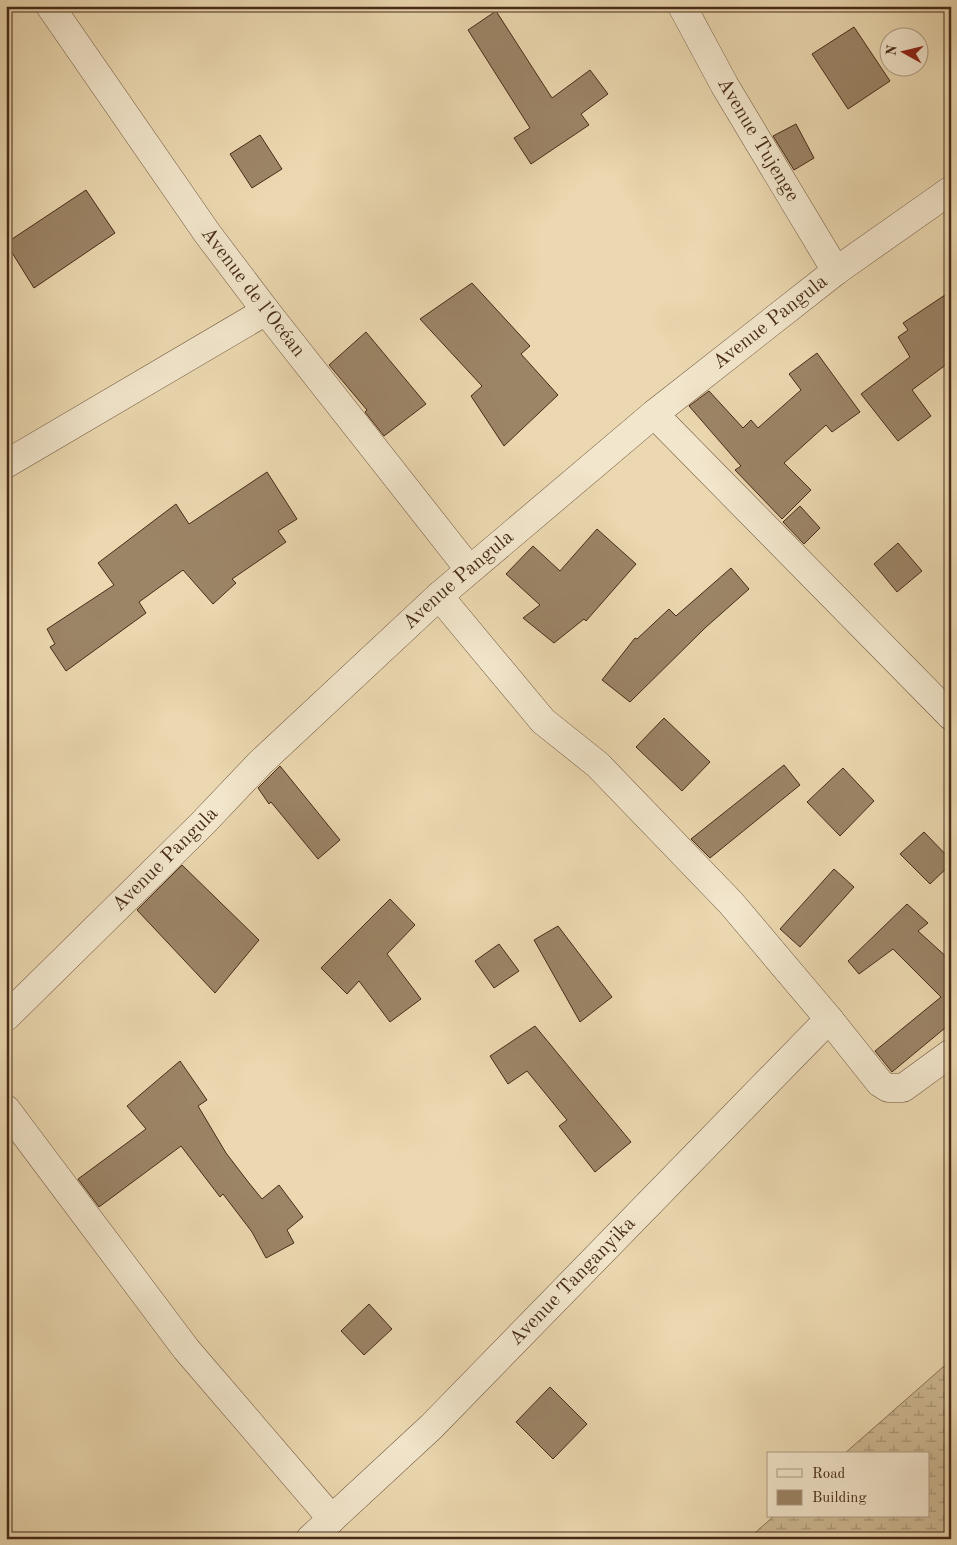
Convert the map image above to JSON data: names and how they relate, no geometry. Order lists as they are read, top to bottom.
{
  "streets": {
    "street": [
      "Avenue Tujenge",
      "Avenue de l'Océan",
      "Avenue Pangula",
      "Avenue Tanganyika"
    ]
  },
  "crossings": [
    ["Avenue Tujenge", "Avenue Pangula"],
    ["Avenue de l'Océan", "Avenue Pangula"]
  ],
  "legend": ["Road", "Building"],
  "north": "left"
}
